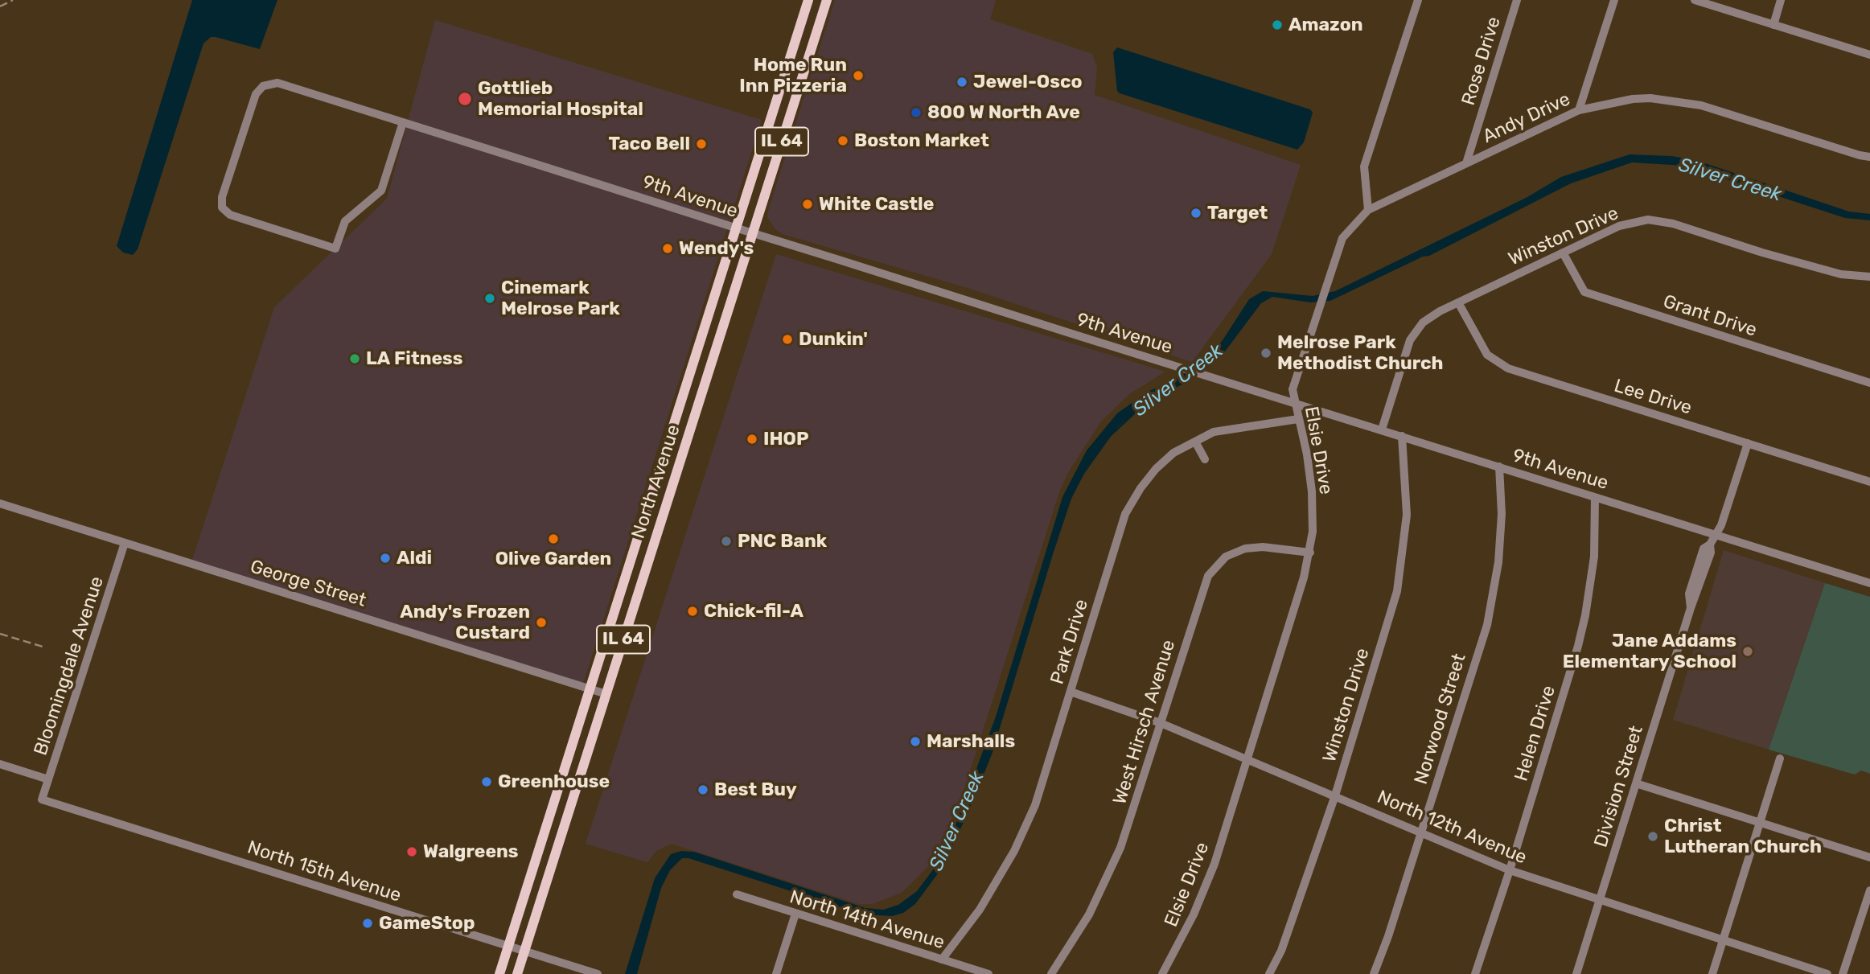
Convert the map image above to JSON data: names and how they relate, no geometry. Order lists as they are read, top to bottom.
{
  "streets": {
    "main road": ["IL 64", "North Avenue"],
    "street": [
      "Rose Drive",
      "Andy Drive",
      "9th Avenue",
      "Winston Drive",
      "Grant Drive",
      "Lee Drive",
      "Elsie Drive",
      "George Street",
      "Park Drive",
      "Bloomingdale Avenue",
      "Norwood Street",
      "West Hirsch Avenue",
      "Helen Drive",
      "Division Street",
      "North 12th Avenue",
      "North 15th Avenue",
      "North 14th Avenue"
    ]
  },
  "crossings": [
    ["Rose Drive", "Andy Drive"],
    ["Andy Drive", "Elsie Drive"],
    ["9th Avenue", "Winston Drive"],
    ["9th Avenue", "Elsie Drive"],
    ["9th Avenue", "North Avenue"],
    ["9th Avenue", "Norwood Street"],
    ["9th Avenue", "Helen Drive"],
    ["9th Avenue", "Division Street"],
    ["Winston Drive", "Grant Drive"],
    ["Winston Drive", "Lee Drive"],
    ["Winston Drive", "North 12th Avenue"],
    ["Lee Drive", "Division Street"],
    ["Elsie Drive", "Park Drive"],
    ["Elsie Drive", "West Hirsch Avenue"],
    ["Elsie Drive", "North 12th Avenue"],
    ["North Avenue", "George Street"],
    ["North Avenue", "North 15th Avenue"],
    ["George Street", "Bloomingdale Avenue"],
    ["Park Drive", "North 12th Avenue"],
    ["Park Drive", "North 14th Avenue"],
    ["Bloomingdale Avenue", "North 15th Avenue"],
    ["Norwood Street", "North 12th Avenue"],
    ["West Hirsch Avenue", "North 12th Avenue"],
    ["Helen Drive", "North 12th Avenue"],
    ["Division Street", "North 12th Avenue"]
  ],
  "water": ["Silver Creek"],
  "places": [
    "Amazon",
    "Home Run Inn Pizzeria",
    "Jewel-Osco",
    "Gottlieb Memorial Hospital",
    "800 W North Ave",
    "Boston Market",
    "Taco Bell",
    "White Castle",
    "Target",
    "Wendy's",
    "Cinemark Melrose Park",
    "Dunkin'",
    "Melrose Park Methodist Church",
    "LA Fitness",
    "IHOP",
    "Olive Garden",
    "PNC Bank",
    "Aldi",
    "Chick-fil-A",
    "Andy's Frozen Custard",
    "Jane Addams Elementary School",
    "Marshalls",
    "Greenhouse",
    "Best Buy",
    "Christ Lutheran Church",
    "Walgreens",
    "GameStop"
  ]
}
